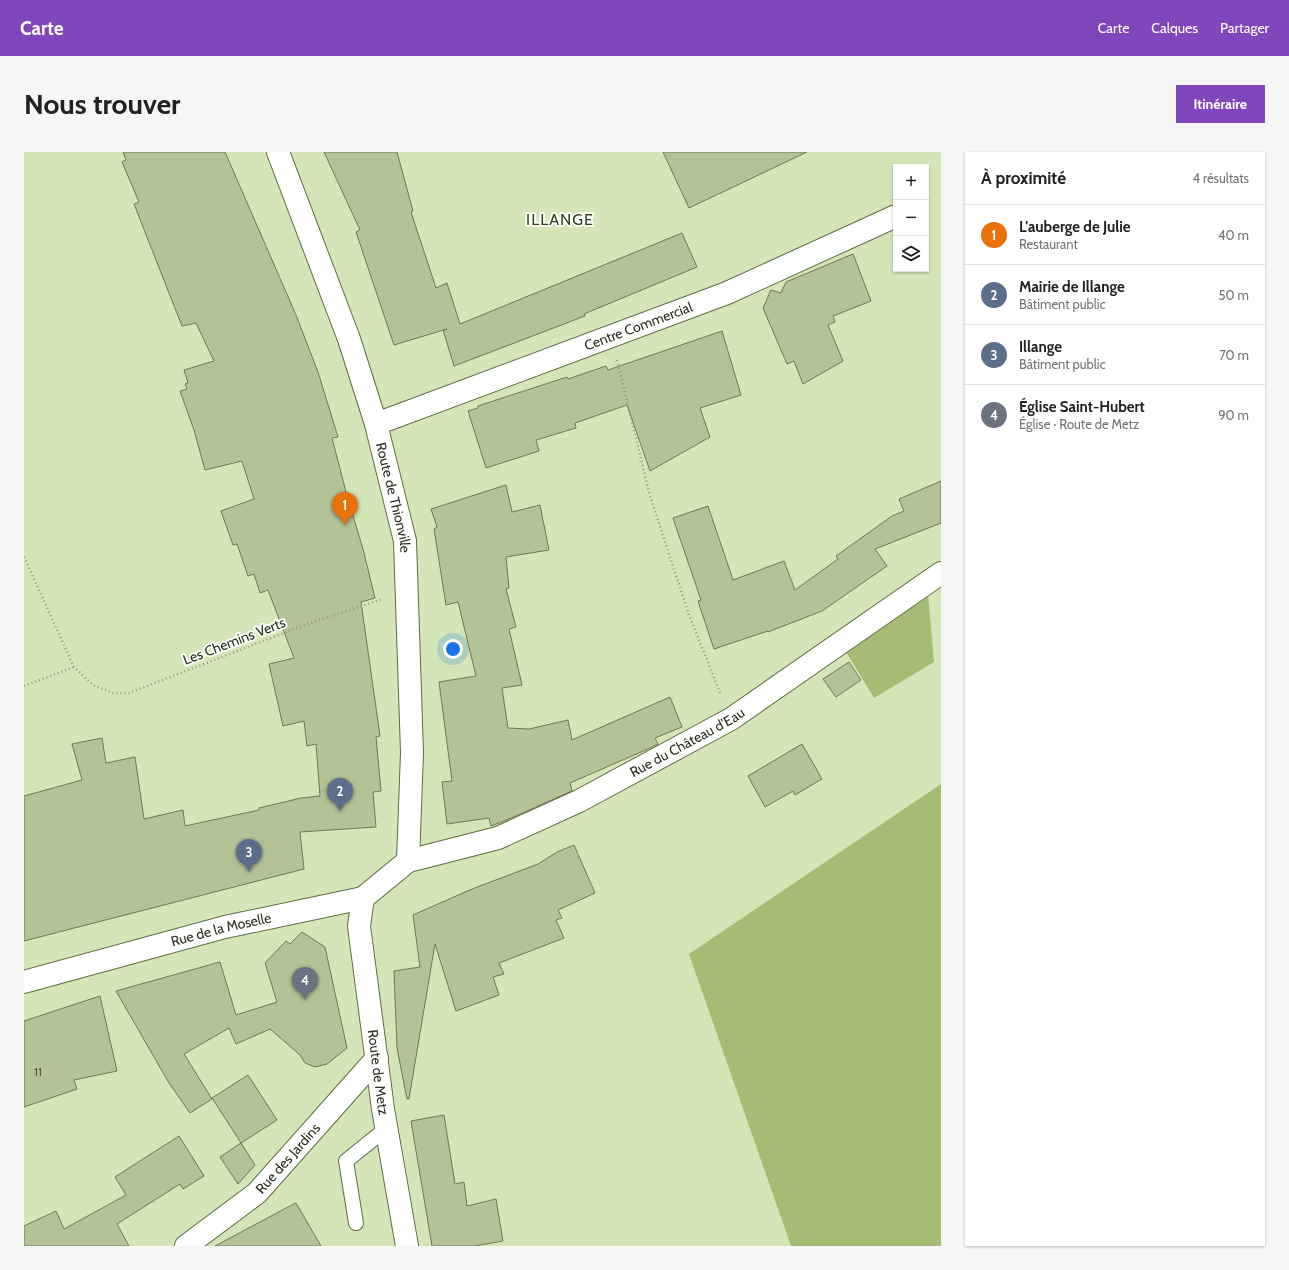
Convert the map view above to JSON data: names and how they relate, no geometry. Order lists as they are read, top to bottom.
{
  "streets": {
    "street": [
      "Centre Commercial",
      "Route de Thionville",
      "Rue du Château d'Eau",
      "Rue de la Moselle",
      "Route de Metz",
      "Rue des Jardins"
    ],
    "path": ["Les Chemins Verts"]
  },
  "crossings": [
    ["Centre Commercial", "Route de Thionville"],
    ["Route de Thionville", "Les Chemins Verts"],
    ["Route de Thionville", "Rue du Château d'Eau"],
    ["Route de Thionville", "Rue de la Moselle"],
    ["Rue du Château d'Eau", "Rue de la Moselle"],
    ["Rue de la Moselle", "Route de Metz"],
    ["Route de Metz", "Rue des Jardins"]
  ],
  "districts": ["ILLANGE"],
  "house_numbers": ["11"],
  "page": {
    "header": "Carte",
    "nav": ["Carte", "Calques", "Partager"],
    "buttons": "Itinéraire",
    "title": "Nous trouver",
    "heading": ["À proximité", "4 résultats"],
    "map_buttons": ["+", "−"],
    "list": [
      {
        "mark": "1",
        "name": "L'auberge de Julie",
        "note": "Restaurant",
        "value": "40 m"
      },
      {
        "mark": "2",
        "name": "Mairie de Illange",
        "note": "Bâtiment public",
        "value": "50 m"
      },
      {
        "mark": "3",
        "name": "Illange",
        "note": "Bâtiment public",
        "value": "70 m"
      },
      {
        "mark": "4",
        "name": "Église Saint-Hubert",
        "note": "Église · Route de Metz",
        "value": "90 m"
      }
    ],
    "pins": [
      "1",
      "2",
      "3",
      "4"
    ]
  }
}
